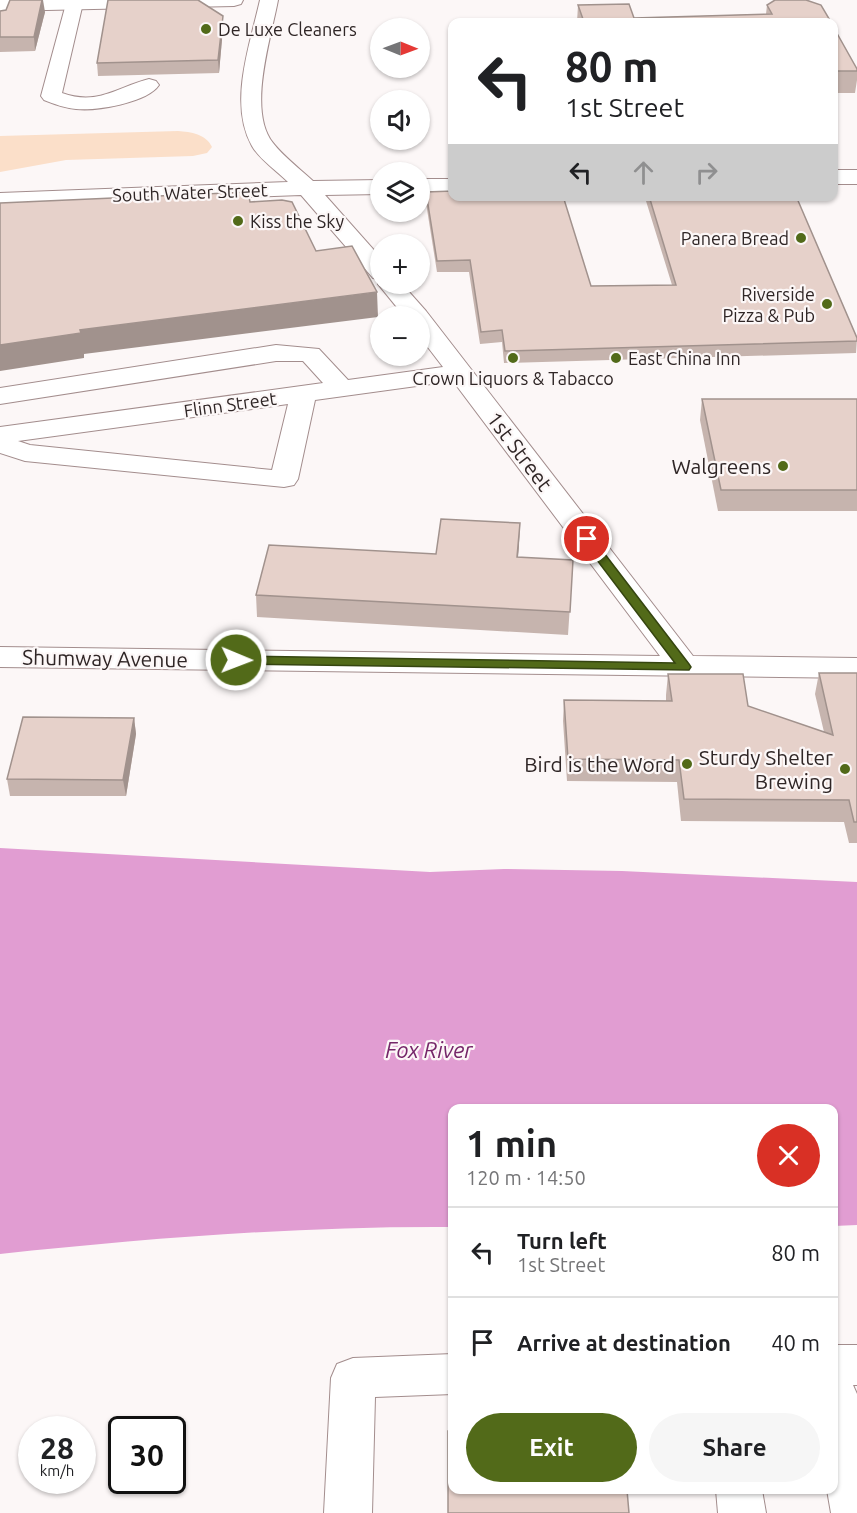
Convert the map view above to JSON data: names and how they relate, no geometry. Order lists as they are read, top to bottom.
{
  "streets": {
    "street": [
      "South Water Street",
      "Flinn Street",
      "1st Street",
      "Shumway Avenue"
    ]
  },
  "crossings": [
    ["Flinn Street", "1st Street"],
    ["1st Street", "Shumway Avenue"]
  ],
  "water": ["Fox River"],
  "places": [
    "De Luxe Cleaners",
    "Kiss the Sky",
    "Panera Bread",
    "Riverside Pizza & Pub",
    "Crown Liquors & Tabacco",
    "East China Inn",
    "Walgreens",
    "Bird is the Word",
    "Sturdy Shelter Brewing"
  ],
  "north": "right",
  "page": {
    "map_buttons": ["+", "−"],
    "turn": ["80 m", "1st Street"],
    "heading": ["1 min", "120 m · 14:50"],
    "list": [
      {
        "name": "Turn left",
        "note": "1st Street",
        "value": "80 m"
      },
      {
        "name": "Arrive at destination",
        "value": "40 m"
      }
    ],
    "buttons": ["Exit", "Share"],
    "speed": "28 km/h",
    "limit": "30"
  }
}
